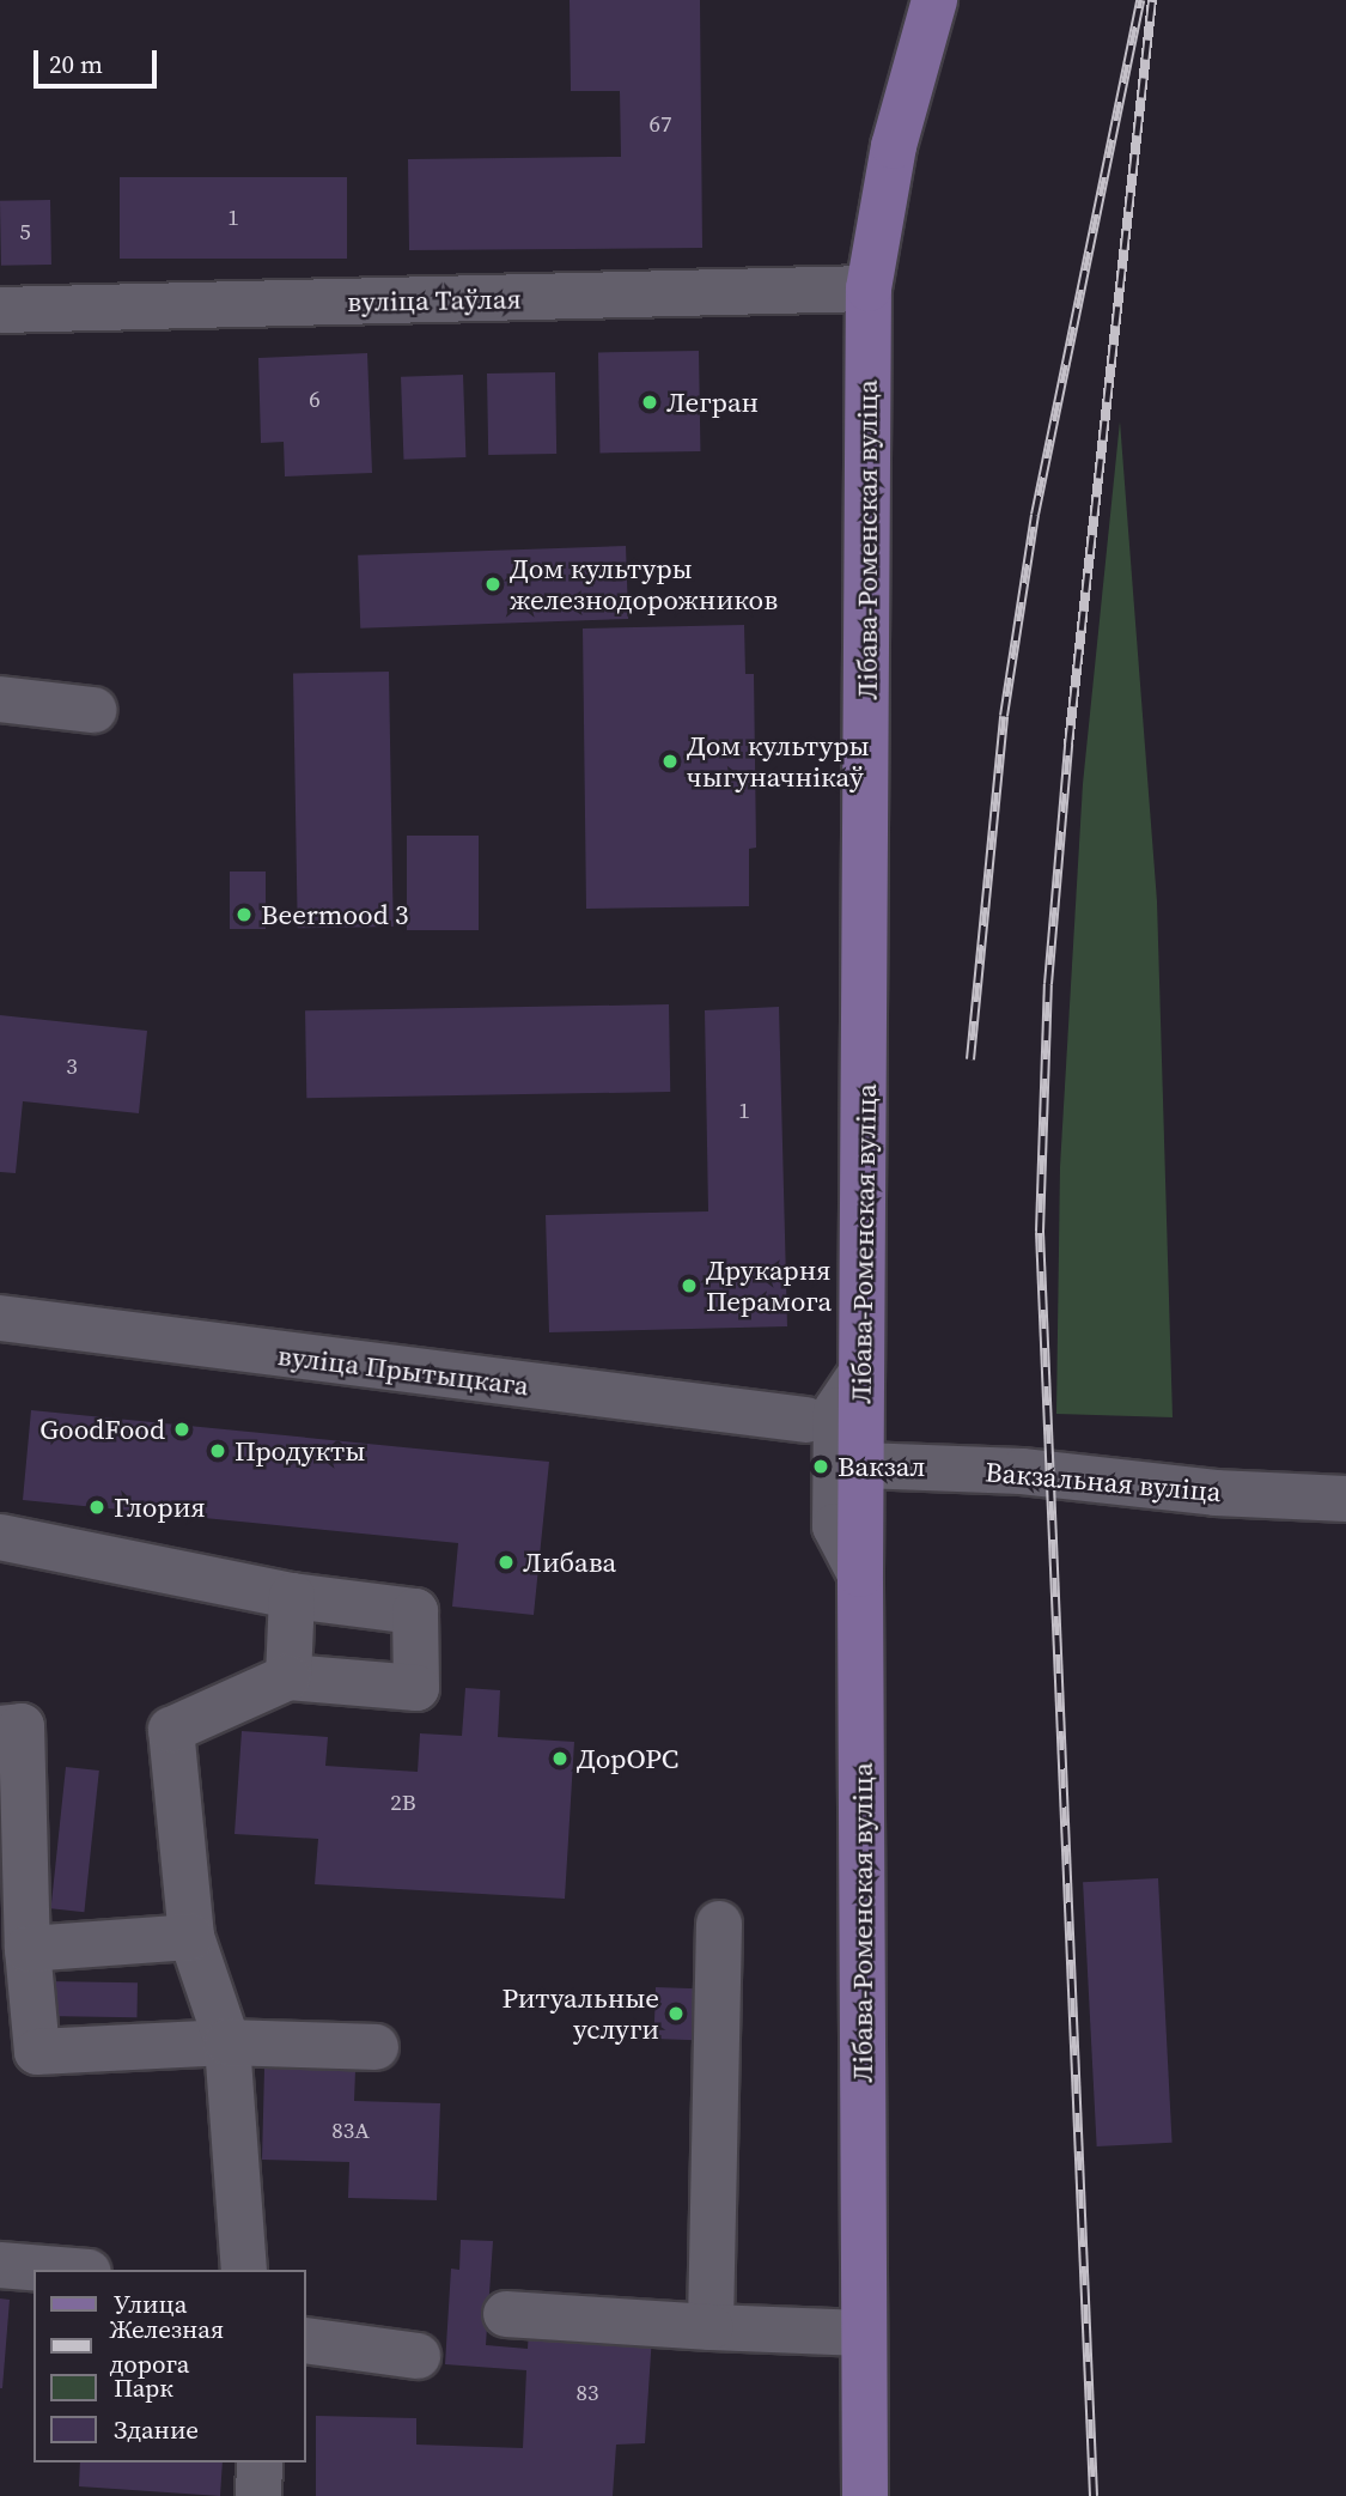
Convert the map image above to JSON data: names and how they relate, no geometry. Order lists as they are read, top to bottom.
{
  "streets": {
    "main road": ["Лібава-Роменская вуліца"],
    "street": ["вуліца Таўлая", "вуліца Прытыцкага", "Вакзальная вуліца"]
  },
  "crossings": [
    ["вуліца Таўлая", "Лібава-Роменская вуліца"],
    ["Лібава-Роменская вуліца", "Вакзальная вуліца"]
  ],
  "places": [
    "Легран",
    "Дом культуры железнодорожников",
    "Дом культуры чыгуначнікаў",
    "Beermood 3",
    "Друкарня Перамога",
    "GoodFood",
    "Продукты",
    "Вакзал",
    "Глория",
    "Либава",
    "ДорОРС",
    "Ритуальные услуги"
  ],
  "house_numbers": [
    "67",
    "1",
    "5",
    "6",
    "3",
    "1",
    "2B",
    "83А",
    "83"
  ],
  "legend": [
    "Улица",
    "Железная дорога",
    "Парк",
    "Здание"
  ],
  "scale_bar": "20 m"
}
